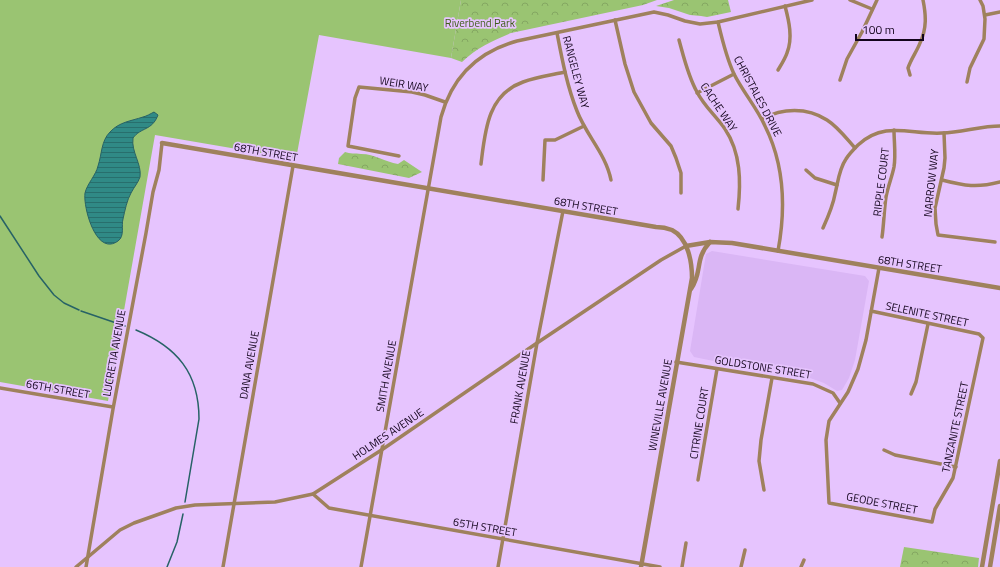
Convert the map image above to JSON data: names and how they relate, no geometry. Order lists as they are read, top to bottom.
{
  "streets": {
    "street": [
      "RANGELEY WAY",
      "WEIR WAY",
      "CHRISTALES DRIVE",
      "CACHE WAY",
      "68TH STREET",
      "RIPPLE COURT",
      "NARROW WAY",
      "SELENITE STREET",
      "LUCRETIA AVENUE",
      "DANA AVENUE",
      "GOLDSTONE STREET",
      "SMITH AVENUE",
      "FRANK AVENUE",
      "66TH STREET",
      "WINEVILLE AVENUE",
      "CITRINE COURT",
      "TANZANITE STREET",
      "HOLMES AVENUE",
      "GEODE STREET",
      "65TH STREET"
    ]
  },
  "crossings": [
    ["RANGELEY WAY", "SMITH AVENUE"],
    ["WEIR WAY", "SMITH AVENUE"],
    ["CHRISTALES DRIVE", "68TH STREET"],
    ["CHRISTALES DRIVE", "SMITH AVENUE"],
    ["68TH STREET", "LUCRETIA AVENUE"],
    ["68TH STREET", "DANA AVENUE"],
    ["68TH STREET", "SMITH AVENUE"],
    ["68TH STREET", "FRANK AVENUE"],
    ["68TH STREET", "WINEVILLE AVENUE"],
    ["68TH STREET", "HOLMES AVENUE"],
    ["SELENITE STREET", "TANZANITE STREET"],
    ["LUCRETIA AVENUE", "66TH STREET"],
    ["LUCRETIA AVENUE", "HOLMES AVENUE"],
    ["DANA AVENUE", "HOLMES AVENUE"],
    ["GOLDSTONE STREET", "WINEVILLE AVENUE"],
    ["GOLDSTONE STREET", "CITRINE COURT"],
    ["GOLDSTONE STREET", "GEODE STREET"],
    ["SMITH AVENUE", "HOLMES AVENUE"],
    ["SMITH AVENUE", "65TH STREET"],
    ["FRANK AVENUE", "HOLMES AVENUE"],
    ["FRANK AVENUE", "65TH STREET"],
    ["WINEVILLE AVENUE", "HOLMES AVENUE"],
    ["WINEVILLE AVENUE", "65TH STREET"],
    ["TANZANITE STREET", "GEODE STREET"],
    ["HOLMES AVENUE", "65TH STREET"]
  ],
  "parks": ["Riverbend Park"],
  "scale_bar": "100 m"
}
